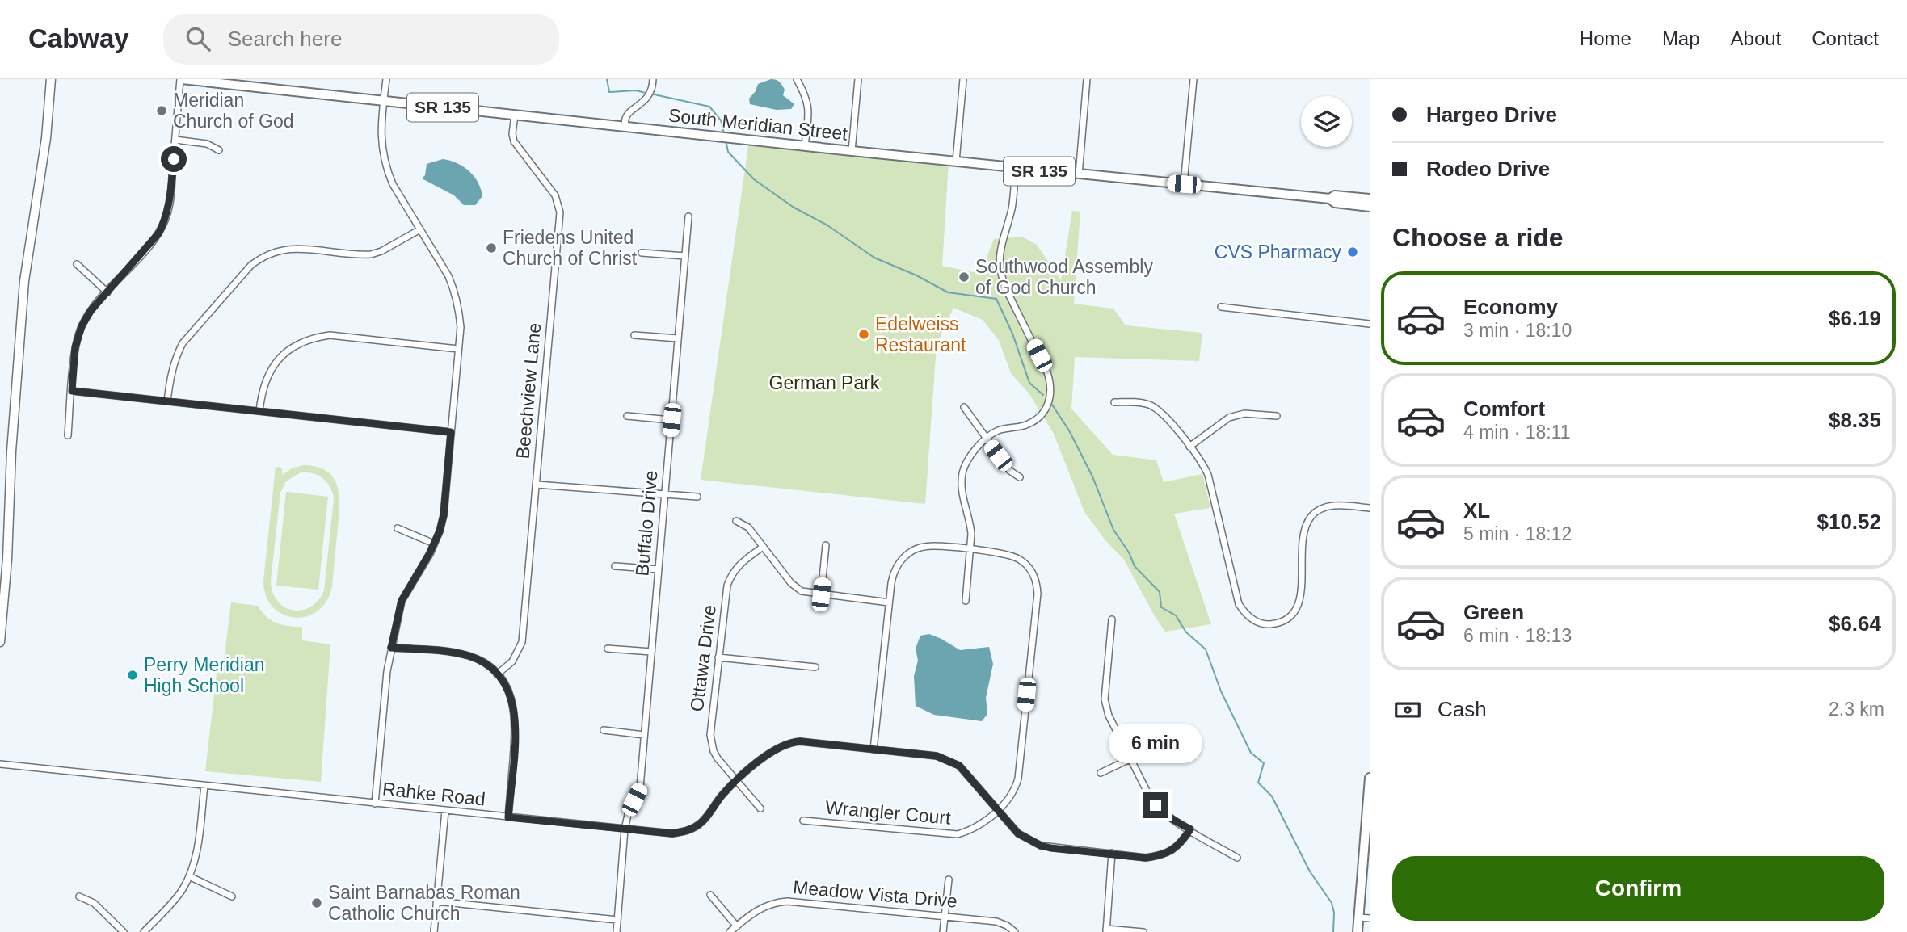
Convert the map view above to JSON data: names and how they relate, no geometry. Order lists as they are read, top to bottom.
{
  "streets": {
    "main road": ["SR 135", "South Meridian Street"],
    "street": [
      "Beechview Lane",
      "Buffalo Drive",
      "Ottawa Drive",
      "Rahke Road",
      "Wrangler Court",
      "Meadow Vista Drive"
    ]
  },
  "crossings": [
    ["South Meridian Street", "Beechview Lane"],
    ["Buffalo Drive", "Rahke Road"],
    ["Ottawa Drive", "Rahke Road"],
    ["Rahke Road", "Wrangler Court"]
  ],
  "parks": ["German Park"],
  "places": [
    "Meridian Church of God",
    "Friedens United Church of Christ",
    "CVS Pharmacy",
    "Southwood Assembly of God Church",
    "Edelweiss Restaurant",
    "Perry Meridian High School",
    "Saint Barnabas Roman Catholic Church"
  ],
  "page": {
    "header": "Cabway",
    "search": "Search here",
    "nav": [
      "Home",
      "Map",
      "About",
      "Contact"
    ],
    "banner": ["Hargeo Drive", "Rodeo Drive"],
    "heading": "Choose a ride",
    "list": [
      {
        "name": "Economy",
        "note": "3 min · 18:10",
        "value": "$6.19"
      },
      {
        "name": "Comfort",
        "note": "4 min · 18:11",
        "value": "$8.35"
      },
      {
        "name": "XL",
        "note": "5 min · 18:12",
        "value": "$10.52"
      },
      {
        "name": "Green",
        "note": "6 min · 18:13",
        "value": "$6.64"
      }
    ],
    "pay": ["Cash", "2.3 km"],
    "bubble": "6 min",
    "buttons": "Confirm"
  }
}
